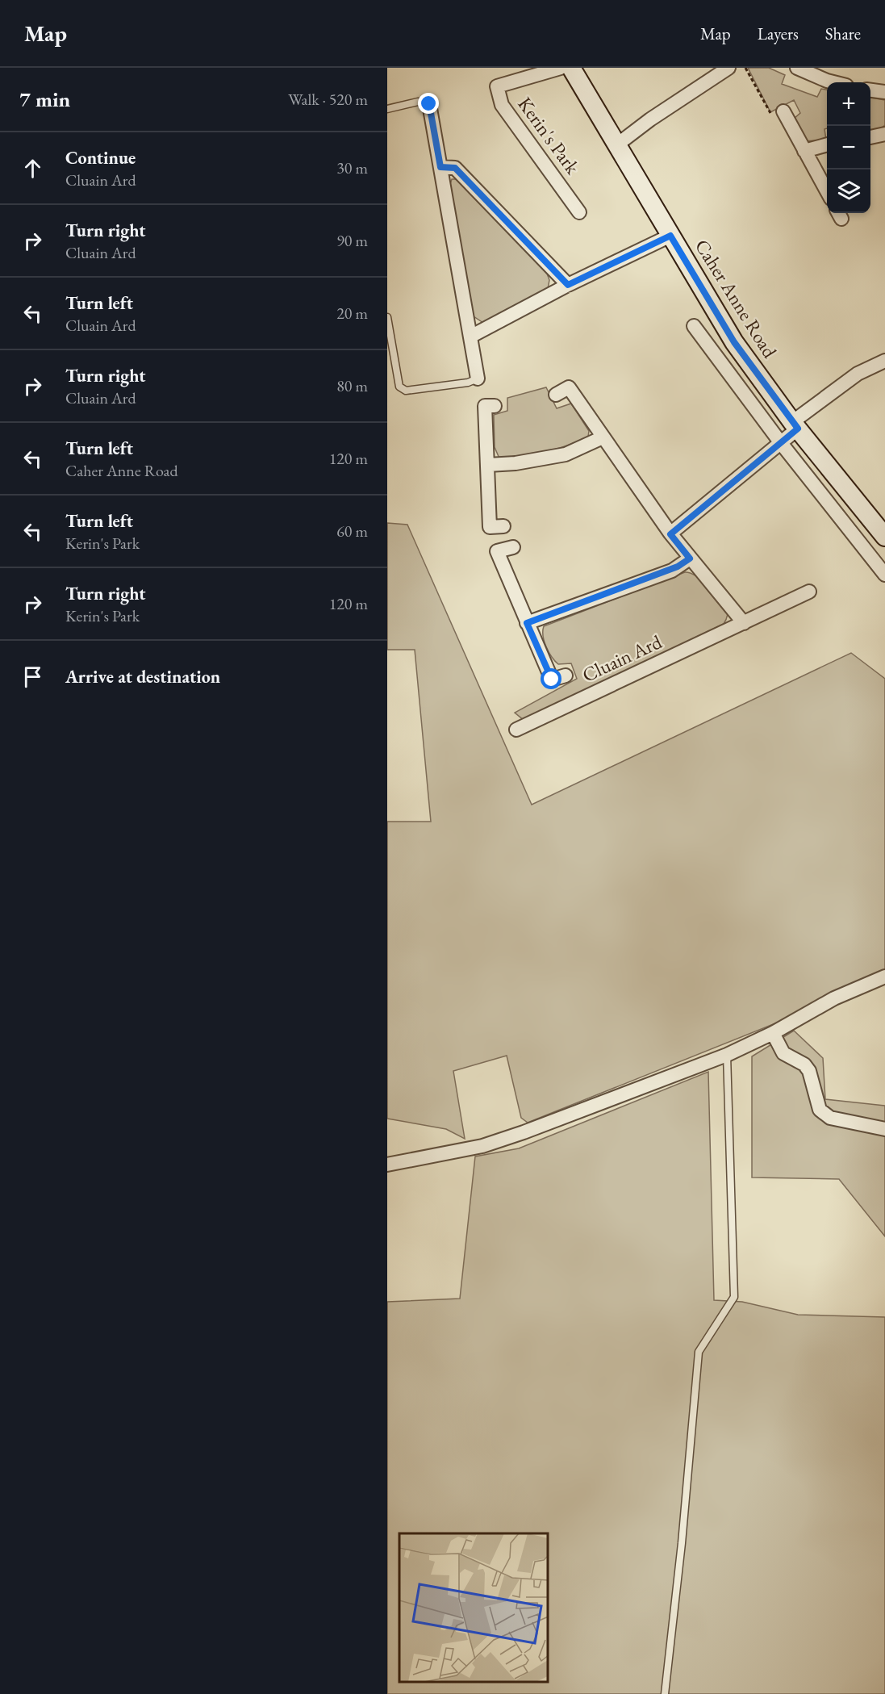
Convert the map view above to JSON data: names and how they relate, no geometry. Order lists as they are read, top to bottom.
{
  "streets": {
    "street": ["Kerin's Park", "Caher Anne Road", "Cluain Ard"]
  },
  "page": {
    "header": "Map",
    "nav": ["Map", "Layers", "Share"],
    "heading": ["7 min", "Walk · 520 m"],
    "map_buttons": ["+", "−"],
    "list": [
      ["Continue", "Cluain Ard", "30 m"],
      ["Turn right", "Cluain Ard", "90 m"],
      ["Turn left", "Cluain Ard", "20 m"],
      ["Turn right", "Cluain Ard", "80 m"],
      ["Turn left", "Caher Anne Road", "120 m"],
      ["Turn left", "Kerin's Park", "60 m"],
      ["Turn right", "Kerin's Park", "120 m"],
      "Arrive at destination"
    ]
  }
}
